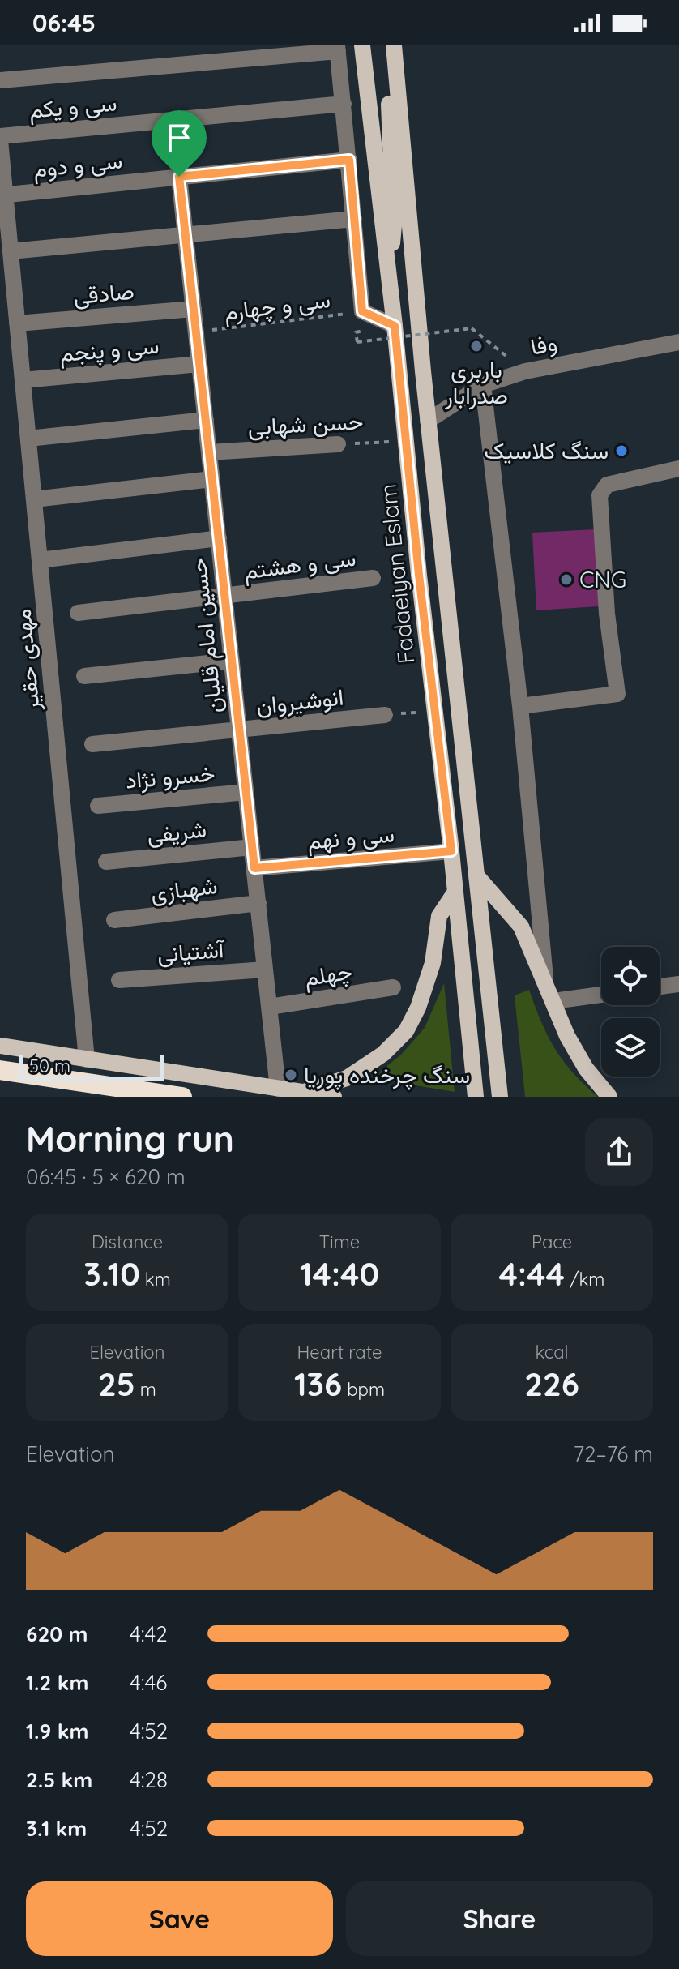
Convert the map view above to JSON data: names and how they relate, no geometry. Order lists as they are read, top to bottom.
{
  "streets": {
    "main road": ["Fadaeiyan Eslam"],
    "street": [
      "سی و یکم",
      "سی و دوم",
      "صادقی",
      "وفا",
      "سی و پنجم",
      "حسن شهابی",
      "سی و هشتم",
      "حسین امام قلیان",
      "مهدی حقیر",
      "انوشیروان",
      "خسرو نژاد",
      "شریفی",
      "سی و نهم",
      "شهبازی",
      "آشتیانی",
      "چهلم"
    ],
    "path": ["سی و چهارم"]
  },
  "crossings": [
    ["سی و یکم", "مهدی حقیر"],
    ["سی و دوم", "حسین امام قلیان"],
    ["سی و دوم", "مهدی حقیر"],
    ["صادقی", "حسین امام قلیان"],
    ["صادقی", "مهدی حقیر"],
    ["سی و چهارم", "حسین امام قلیان"],
    ["سی و پنجم", "حسین امام قلیان"],
    ["سی و پنجم", "مهدی حقیر"],
    ["حسن شهابی", "Fadaeiyan Eslam"],
    ["حسن شهابی", "حسین امام قلیان"],
    ["سی و هشتم", "حسین امام قلیان"],
    ["Fadaeiyan Eslam", "سی و نهم"],
    ["حسین امام قلیان", "انوشیروان"],
    ["حسین امام قلیان", "خسرو نژاد"],
    ["حسین امام قلیان", "شریفی"],
    ["حسین امام قلیان", "سی و نهم"],
    ["حسین امام قلیان", "شهبازی"],
    ["حسین امام قلیان", "آشتیانی"],
    ["حسین امام قلیان", "چهلم"]
  ],
  "places": [
    "باربری صدرابار",
    "سنگ کلاسیک",
    "CNG",
    "سنگ چرخنده پوریا"
  ],
  "scale_bar": "50 m",
  "page": {
    "status": "06:45",
    "scale": "50 m",
    "heading": ["Morning run", "06:45 · 5 × 620 m"],
    "stats": [
      ["Distance", "3.10 km"],
      ["Time", "14:40"],
      ["Pace", "4:44 /km"],
      ["Elevation", "25 m"],
      ["Heart rate", "136 bpm"],
      ["kcal", "226"]
    ],
    "chart": ["Elevation", "72–76 m"],
    "list": [
      {
        "name": "620 m",
        "note": "4:42"
      },
      {
        "name": "1.2 km",
        "note": "4:46"
      },
      {
        "name": "1.9 km",
        "note": "4:52"
      },
      {
        "name": "2.5 km",
        "note": "4:28"
      },
      {
        "name": "3.1 km",
        "note": "4:52"
      }
    ],
    "buttons": ["Save", "Share"]
  }
}
